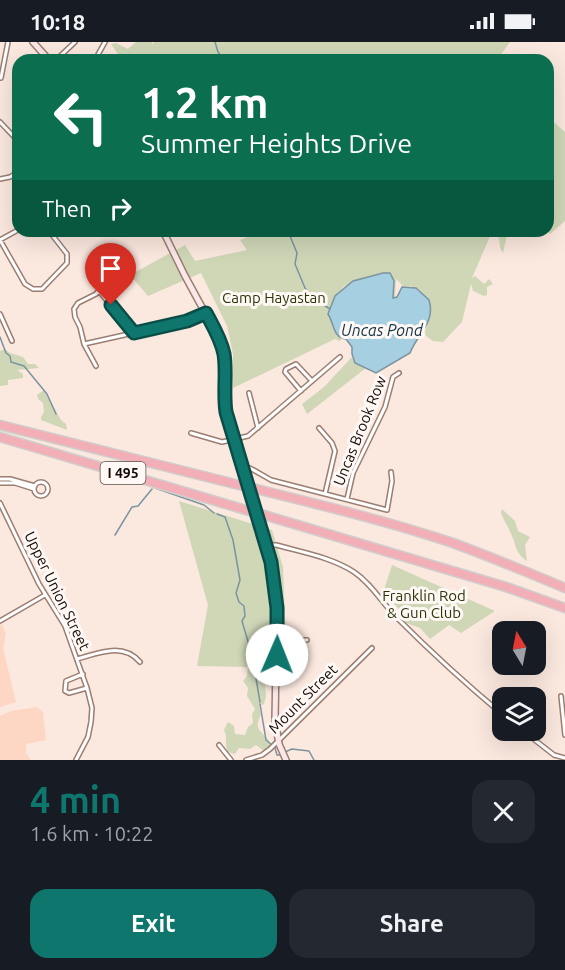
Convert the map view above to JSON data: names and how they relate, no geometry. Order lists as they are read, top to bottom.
{
  "streets": {
    "highway": ["I 495"],
    "street": ["Uncas Brook Row", "Upper Union Street", "Mount Street"]
  },
  "water": ["Uncas Pond"],
  "parks": ["Camp Hayastan", "Franklin Rod & Gun Club"],
  "north": "top",
  "page": {
    "status": "10:18",
    "turn": ["1.2 km", "Summer Heights Drive"],
    "then": "Then",
    "heading": ["4 min", "1.6 km · 10:22"],
    "buttons": ["Exit", "Share"]
  }
}
